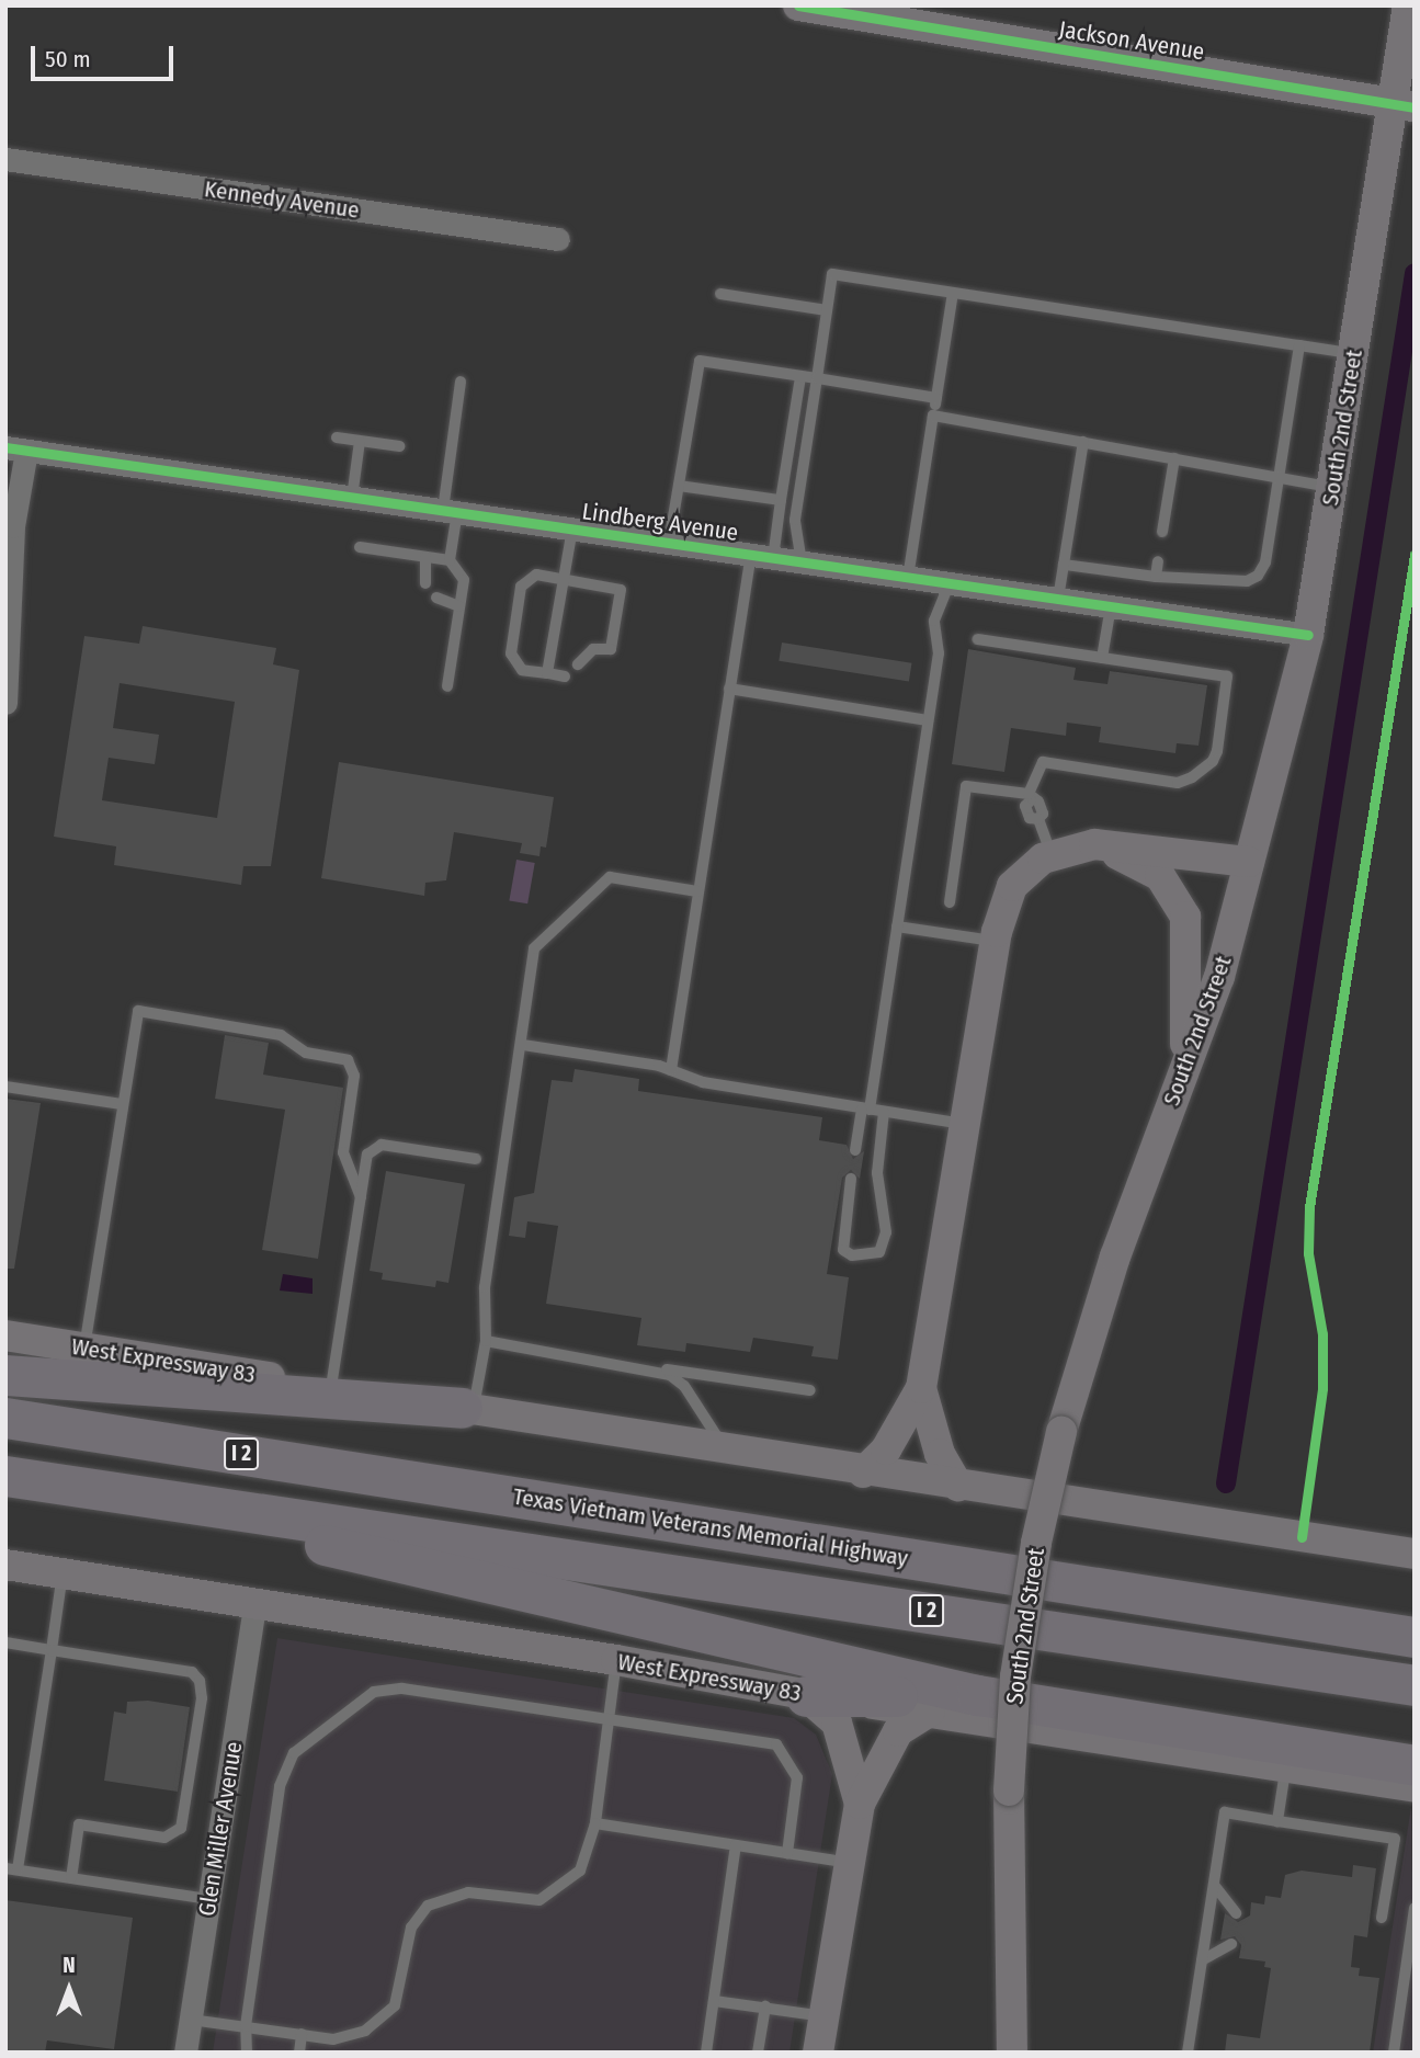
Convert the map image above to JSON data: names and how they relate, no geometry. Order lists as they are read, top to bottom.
{
  "streets": {
    "highway": ["I 2", "Texas Vietnam Veterans Memorial Highway"],
    "main road": ["Jackson Avenue", "South 2nd Street", "West Expressway 83"],
    "street": ["Kennedy Avenue", "Lindberg Avenue", "Glen Miller Avenue"]
  },
  "crossings": [
    ["Jackson Avenue", "South 2nd Street"],
    ["South 2nd Street", "Lindberg Avenue"],
    ["West Expressway 83", "Glen Miller Avenue"]
  ],
  "scale_bar": "50 m",
  "north": "top"
}
